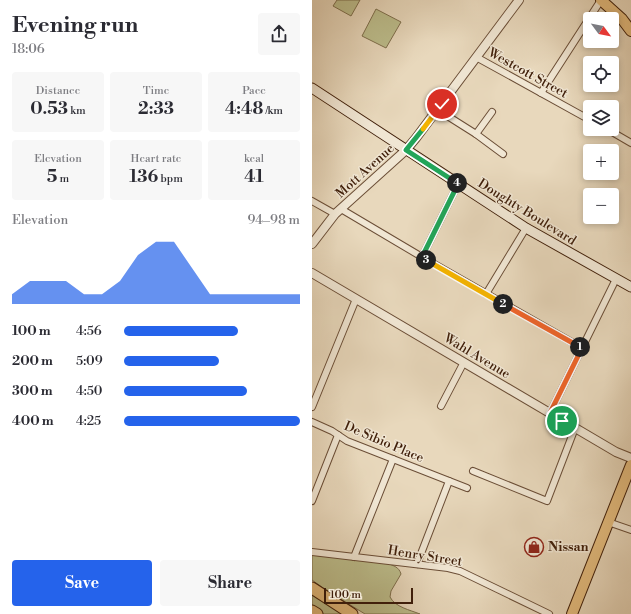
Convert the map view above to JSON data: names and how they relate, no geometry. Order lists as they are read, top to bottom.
{
  "streets": {
    "main road": ["Doughty Boulevard"],
    "street": [
      "Westcott Street",
      "Mott Avenue",
      "Wahl Avenue",
      "De Sibio Place",
      "Henry Street"
    ]
  },
  "crossings": [
    ["Westcott Street", "Mott Avenue"],
    ["Mott Avenue", "Doughty Boulevard"]
  ],
  "places": {
    "shop": ["Nissan"]
  },
  "scale_bar": "100 m",
  "north": "bottom right",
  "page": {
    "heading": ["Evening run", "18:06"],
    "map_buttons": ["+", "−"],
    "stats": [
      ["Distance", "0.53 km"],
      ["Time", "2:33"],
      ["Pace", "4:48 /km"],
      ["Elevation", "5 m"],
      ["Heart rate", "136 bpm"],
      ["kcal", "41"]
    ],
    "pins": [
      "4",
      "3",
      "2",
      "1"
    ],
    "chart": ["Elevation", "94–98 m"],
    "list": [
      {
        "name": "100 m",
        "note": "4:56"
      },
      {
        "name": "200 m",
        "note": "5:09"
      },
      {
        "name": "300 m",
        "note": "4:50"
      },
      {
        "name": "400 m",
        "note": "4:25"
      }
    ],
    "buttons": ["Save", "Share"],
    "scale": "100 m"
  }
}
